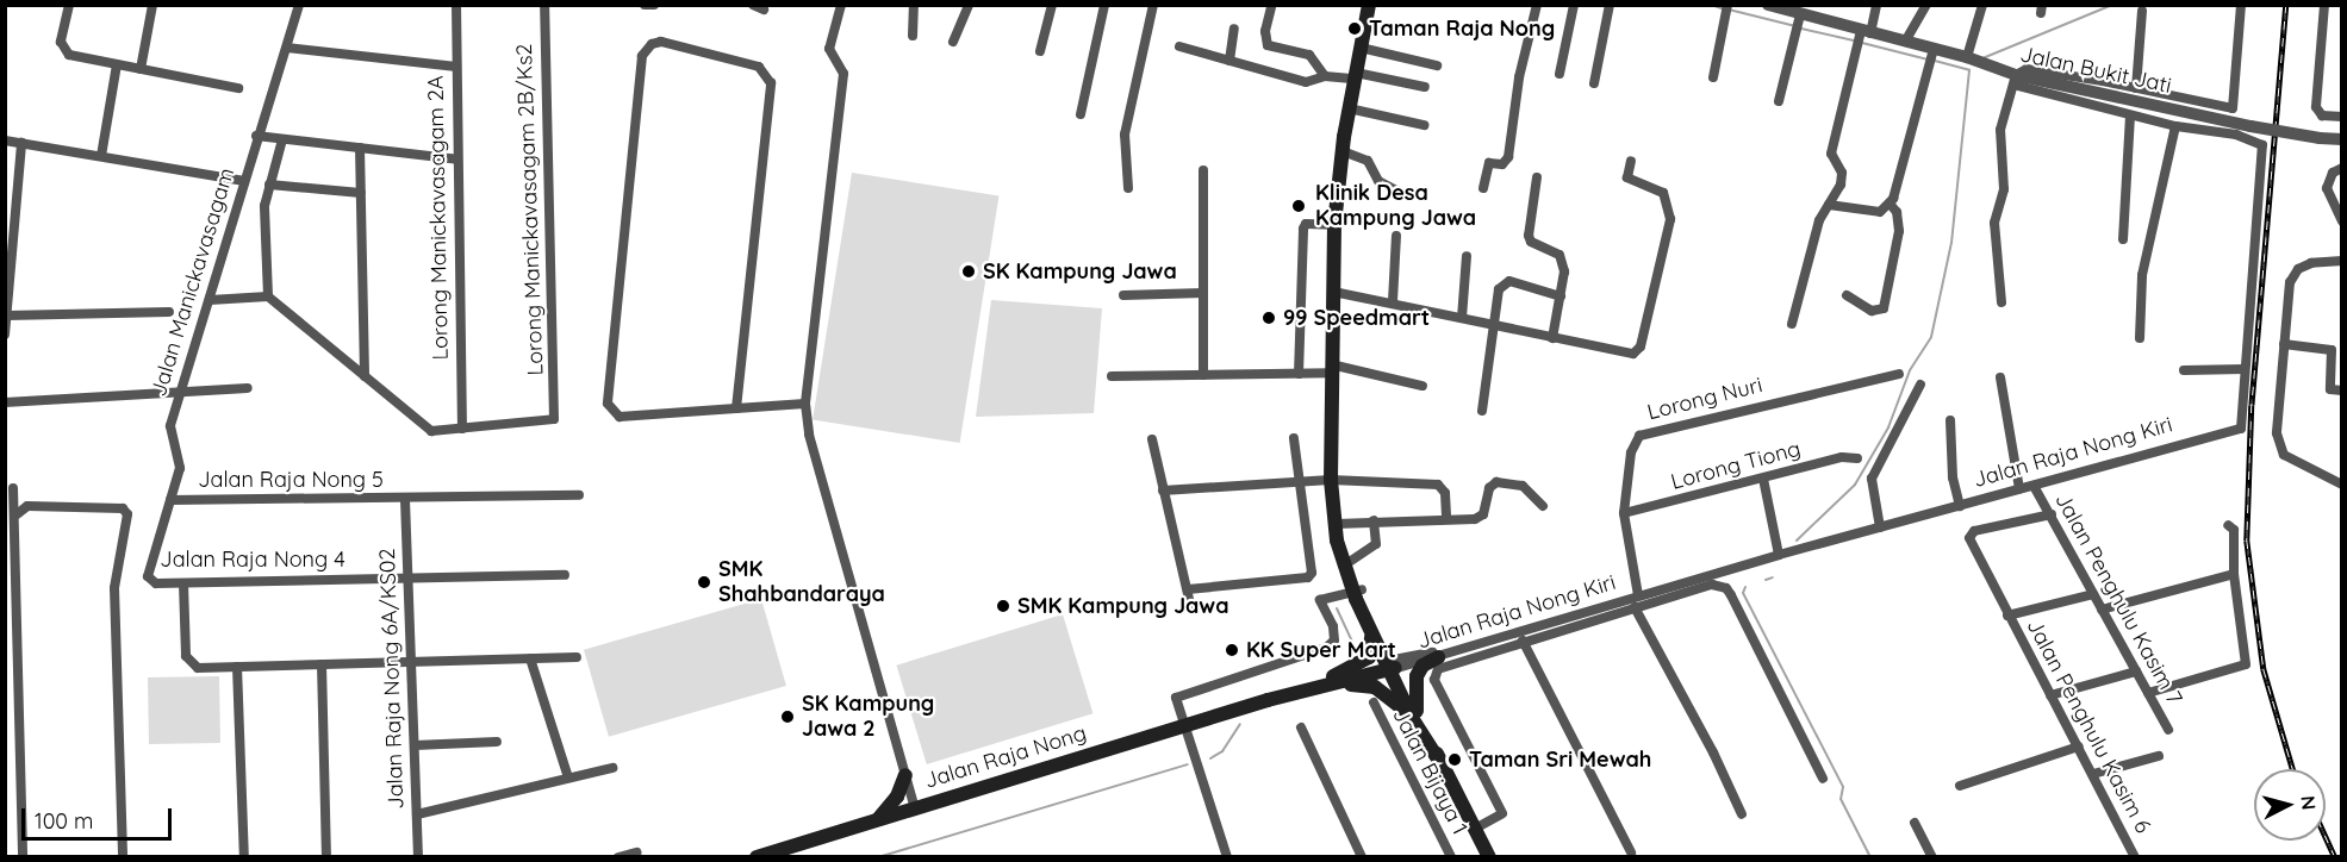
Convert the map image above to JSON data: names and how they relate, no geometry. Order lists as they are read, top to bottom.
{
  "streets": {
    "main road": ["Jalan Raja Nong"],
    "street": [
      "Jalan Bukit Jati",
      "Lorong Manickavasagam 2B/Ks2",
      "Lorong Manickavasagam 2A",
      "Jalan Manickavasagam",
      "Lorong Nuri",
      "Jalan Raja Nong Kiri",
      "Lorong Tiong",
      "Jalan Raja Nong 5",
      "Jalan Raja Nong 4",
      "Jalan Penghulu Kasim 7",
      "Jalan Raja Nong 6A/KS02",
      "Jalan Penghulu Kasim 6",
      "Jalan Bijaya 1"
    ]
  },
  "crossings": [
    ["Jalan Bukit Jati", "Jalan Raja Nong Kiri"],
    ["Lorong Manickavasagam 2B/Ks2", "Lorong Manickavasagam 2A"],
    ["Jalan Manickavasagam", "Jalan Raja Nong 5"],
    ["Jalan Manickavasagam", "Jalan Raja Nong 4"],
    ["Lorong Nuri", "Jalan Raja Nong Kiri"],
    ["Lorong Nuri", "Lorong Tiong"],
    ["Jalan Raja Nong Kiri", "Jalan Penghulu Kasim 7"],
    ["Jalan Raja Nong Kiri", "Jalan Raja Nong"],
    ["Jalan Raja Nong 5", "Jalan Raja Nong 6A/KS02"],
    ["Jalan Raja Nong 4", "Jalan Raja Nong 6A/KS02"],
    ["Jalan Penghulu Kasim 7", "Jalan Penghulu Kasim 6"]
  ],
  "places": [
    "Taman Raja Nong",
    "Klinik Desa Kampung Jawa",
    "SK Kampung Jawa",
    "99 Speedmart",
    "SMK Shahbandaraya",
    "SMK Kampung Jawa",
    "KK Super Mart",
    "SK Kampung Jawa 2",
    "Taman Sri Mewah"
  ],
  "scale_bar": "100 m",
  "north": "right"
}
